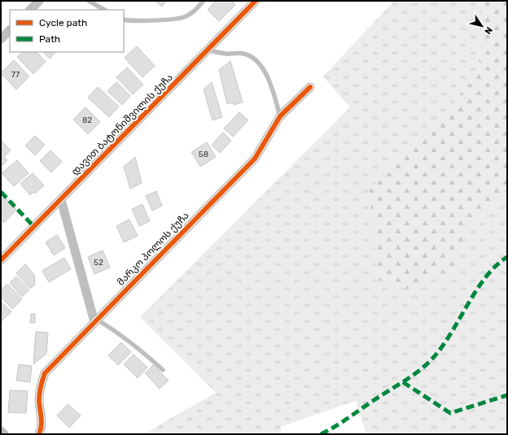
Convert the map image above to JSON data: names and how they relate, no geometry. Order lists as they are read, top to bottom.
{
  "streets": {
    "street": ["დავით ბატონიშვილის ქუჩა", "მარკო პოლოს ქუჩა"]
  },
  "house_numbers": [
    "77",
    "82",
    "58",
    "52"
  ],
  "legend": ["Cycle path", "Path"],
  "north": "bottom right"
}
